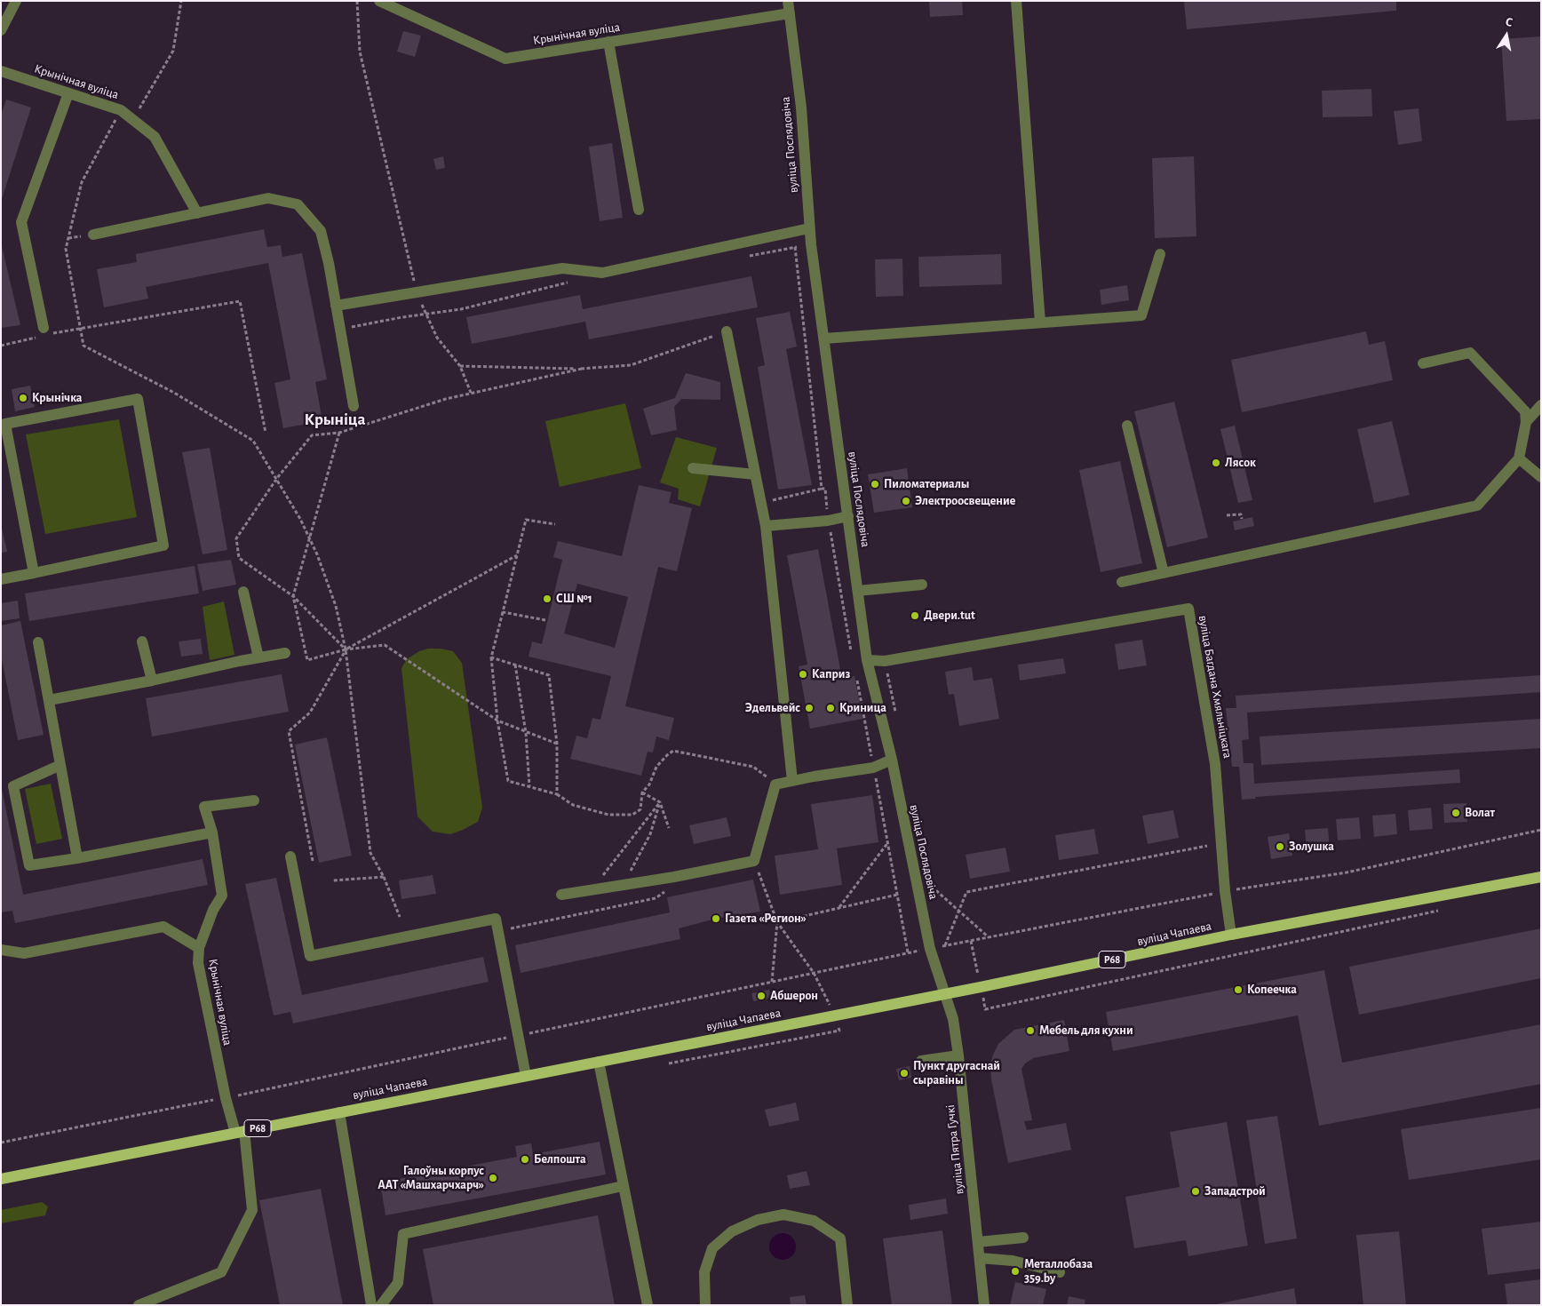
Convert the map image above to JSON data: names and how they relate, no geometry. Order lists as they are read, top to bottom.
{
  "streets": {
    "main road": ["вуліца Чапаева", "Р68"],
    "street": [
      "Крынічная вуліца",
      "вуліца Послядовіча",
      "вуліца Багдана Хмяльніцкага",
      "вуліца Пятра Гучкі"
    ]
  },
  "crossings": [
    ["Крынічная вуліца", "вуліца Послядовіча"],
    ["Крынічная вуліца", "вуліца Чапаева"],
    ["вуліца Послядовіча", "вуліца Багдана Хмяльніцкага"],
    ["вуліца Послядовіча", "вуліца Чапаева"],
    ["вуліца Послядовіча", "вуліца Пятра Гучкі"],
    ["вуліца Багдана Хмяльніцкага", "вуліца Чапаева"],
    ["вуліца Чапаева", "вуліца Пятра Гучкі"]
  ],
  "districts": ["Крыніца"],
  "places": [
    "Крынічка",
    "Лясок",
    "Пиломатериалы",
    "Электроосвещение",
    "СШ №1",
    "Двери.tut",
    "Каприз",
    "Эдельвейс",
    "Криница",
    "Волат",
    "Золушка",
    "Газета «Регион»",
    "Копеечка",
    "Абшерон",
    "Мебель для кухни",
    "Пункт другаснай сыравіны",
    "Белпошта",
    "Галоўны корпус ААТ «Машхарчхарч»",
    "Западстрой",
    "Металлобаза 359.by"
  ],
  "north": "top"
}
